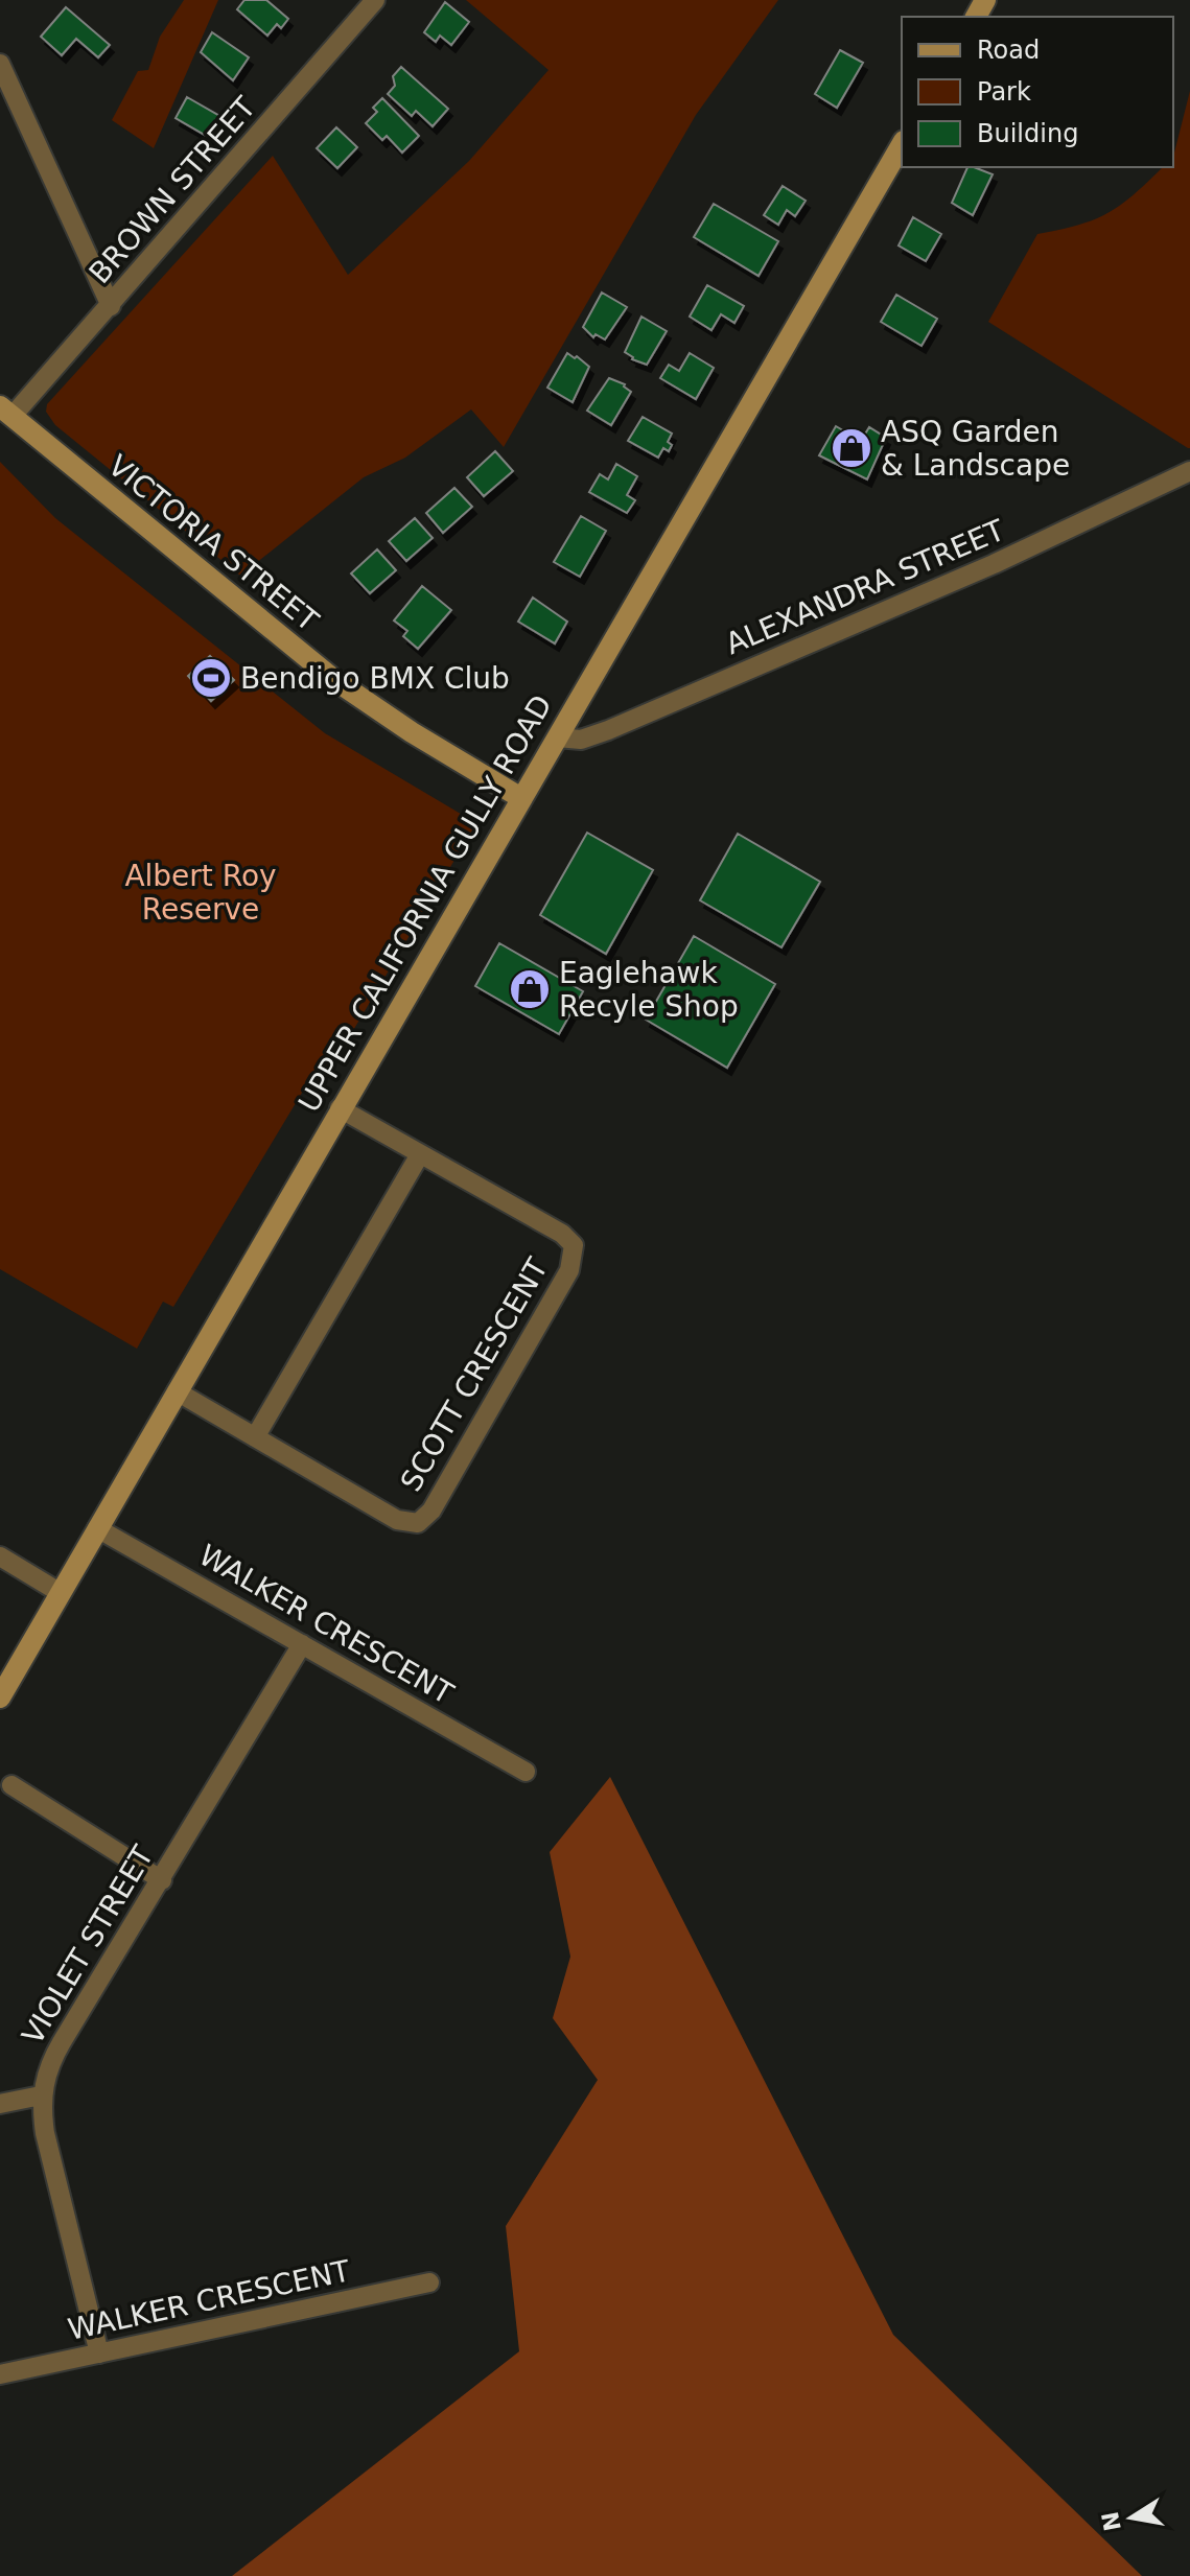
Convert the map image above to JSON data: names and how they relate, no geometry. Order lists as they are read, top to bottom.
{
  "streets": {
    "street": [
      "BROWN STREET",
      "VICTORIA STREET",
      "ALEXANDRA STREET",
      "UPPER CALIFORNIA GULLY ROAD",
      "SCOTT CRESCENT",
      "WALKER CRESCENT",
      "VIOLET STREET"
    ]
  },
  "crossings": [
    ["BROWN STREET", "VICTORIA STREET"],
    ["VICTORIA STREET", "UPPER CALIFORNIA GULLY ROAD"],
    ["ALEXANDRA STREET", "UPPER CALIFORNIA GULLY ROAD"],
    ["UPPER CALIFORNIA GULLY ROAD", "SCOTT CRESCENT"],
    ["UPPER CALIFORNIA GULLY ROAD", "WALKER CRESCENT"],
    ["WALKER CRESCENT", "VIOLET STREET"]
  ],
  "parks": ["Albert Roy Reserve"],
  "places": {
    "shop": ["ASQ Garden & Landscape", "Eaglehawk Recyle Shop"],
    "sports": ["Bendigo BMX Club"]
  },
  "legend": ["Road", "Park", "Building"],
  "north": "left"
}
